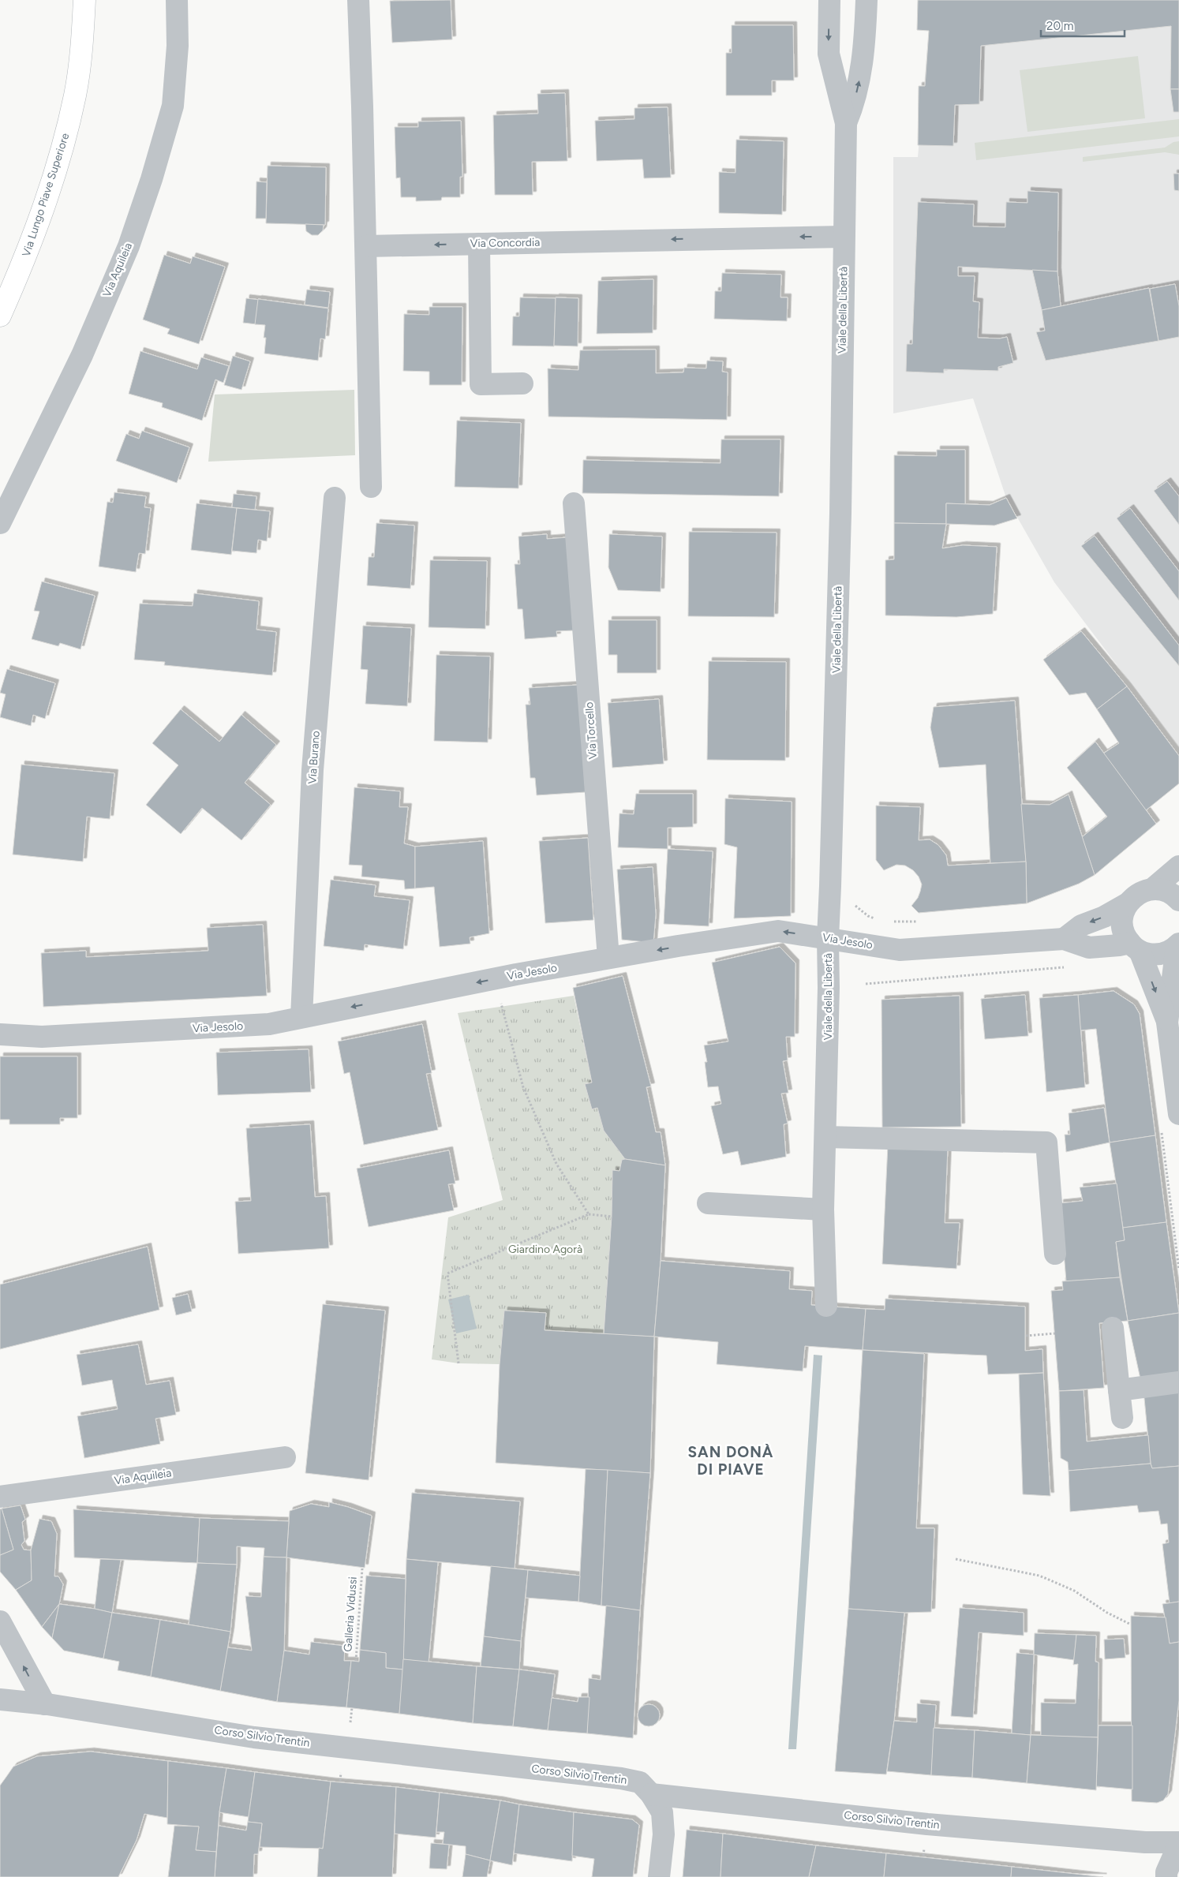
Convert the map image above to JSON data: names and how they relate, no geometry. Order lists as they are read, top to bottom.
{
  "streets": {
    "main road": ["Via Lungo Piave Superiore"],
    "street": [
      "Via Concordia",
      "Via Aquileia",
      "Viale della Libertà",
      "Via Torcello",
      "Via Burano",
      "Via Jesolo",
      "Corso Silvio Trentin"
    ],
    "path": ["Galleria Vidussi"]
  },
  "crossings": [
    ["Via Concordia", "Viale della Libertà"],
    ["Viale della Libertà", "Via Jesolo"],
    ["Via Torcello", "Via Jesolo"],
    ["Via Burano", "Via Jesolo"]
  ],
  "one_way": ["Via Concordia"],
  "districts": ["SAN DONÀ DI PIAVE"],
  "parks": ["Giardino Agorà"],
  "scale_bar": "20 m"
}
